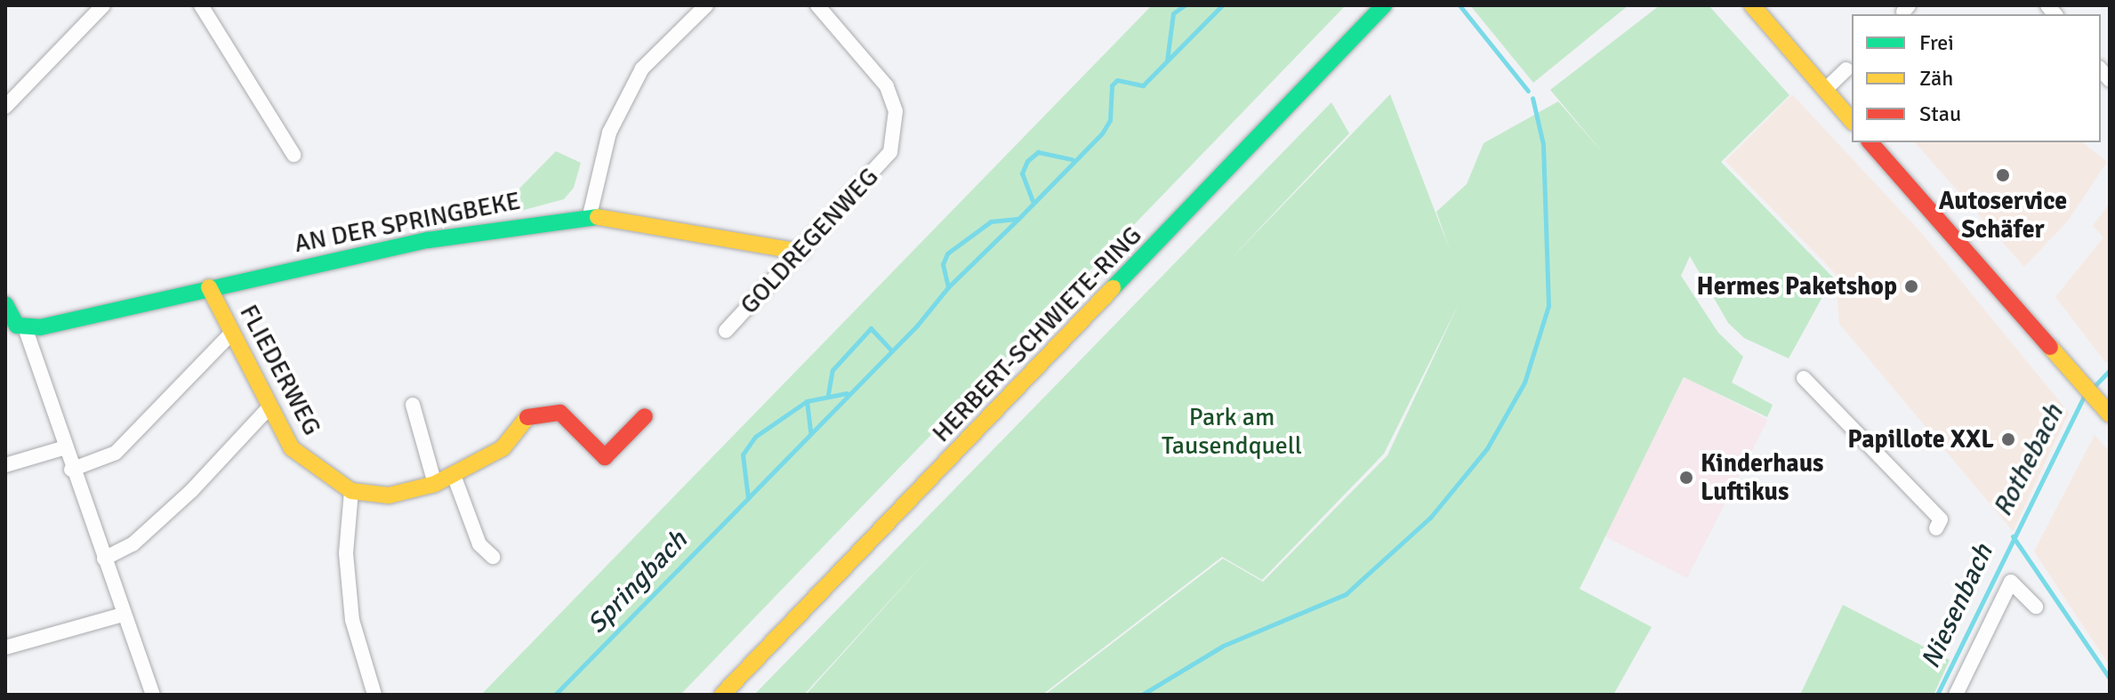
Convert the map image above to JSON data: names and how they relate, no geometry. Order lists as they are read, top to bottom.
{
  "streets": {
    "main road": ["AN DER SPRINGBEKE", "HERBERT-SCHWIETE-RING", "FLIEDERWEG"],
    "street": ["GOLDREGENWEG"]
  },
  "crossings": [
    ["AN DER SPRINGBEKE", "GOLDREGENWEG"],
    ["AN DER SPRINGBEKE", "FLIEDERWEG"]
  ],
  "water": ["Rothebach", "Springbach", "Niesenbach"],
  "parks": ["Park am Tausendquell"],
  "places": [
    "Autoservice Schäfer",
    "Hermes Paketshop",
    "Papillote XXL",
    "Kinderhaus Luftikus"
  ],
  "legend": ["Frei", "Zäh", "Stau"]
}
